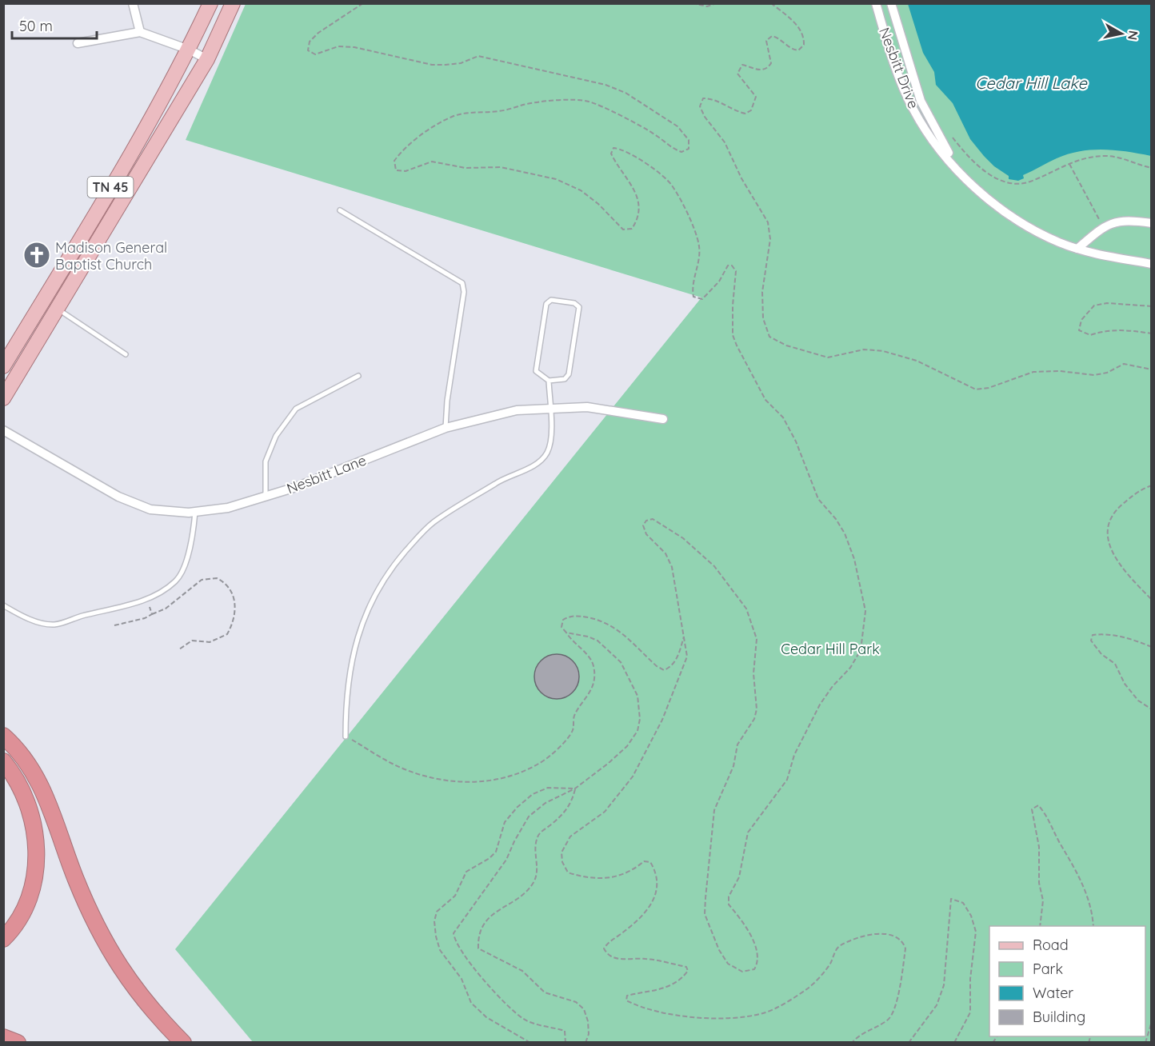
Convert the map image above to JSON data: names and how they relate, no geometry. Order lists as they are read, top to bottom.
{
  "streets": {
    "main road": ["TN 45"],
    "street": ["Nesbitt Drive", "Nesbitt Lane"]
  },
  "water": ["Cedar Hill Lake"],
  "parks": ["Cedar Hill Park"],
  "places": {
    "church": ["Madison General Baptist Church"]
  },
  "legend": [
    "Road",
    "Park",
    "Water",
    "Building"
  ],
  "scale_bar": "50 m",
  "north": "right"
}
